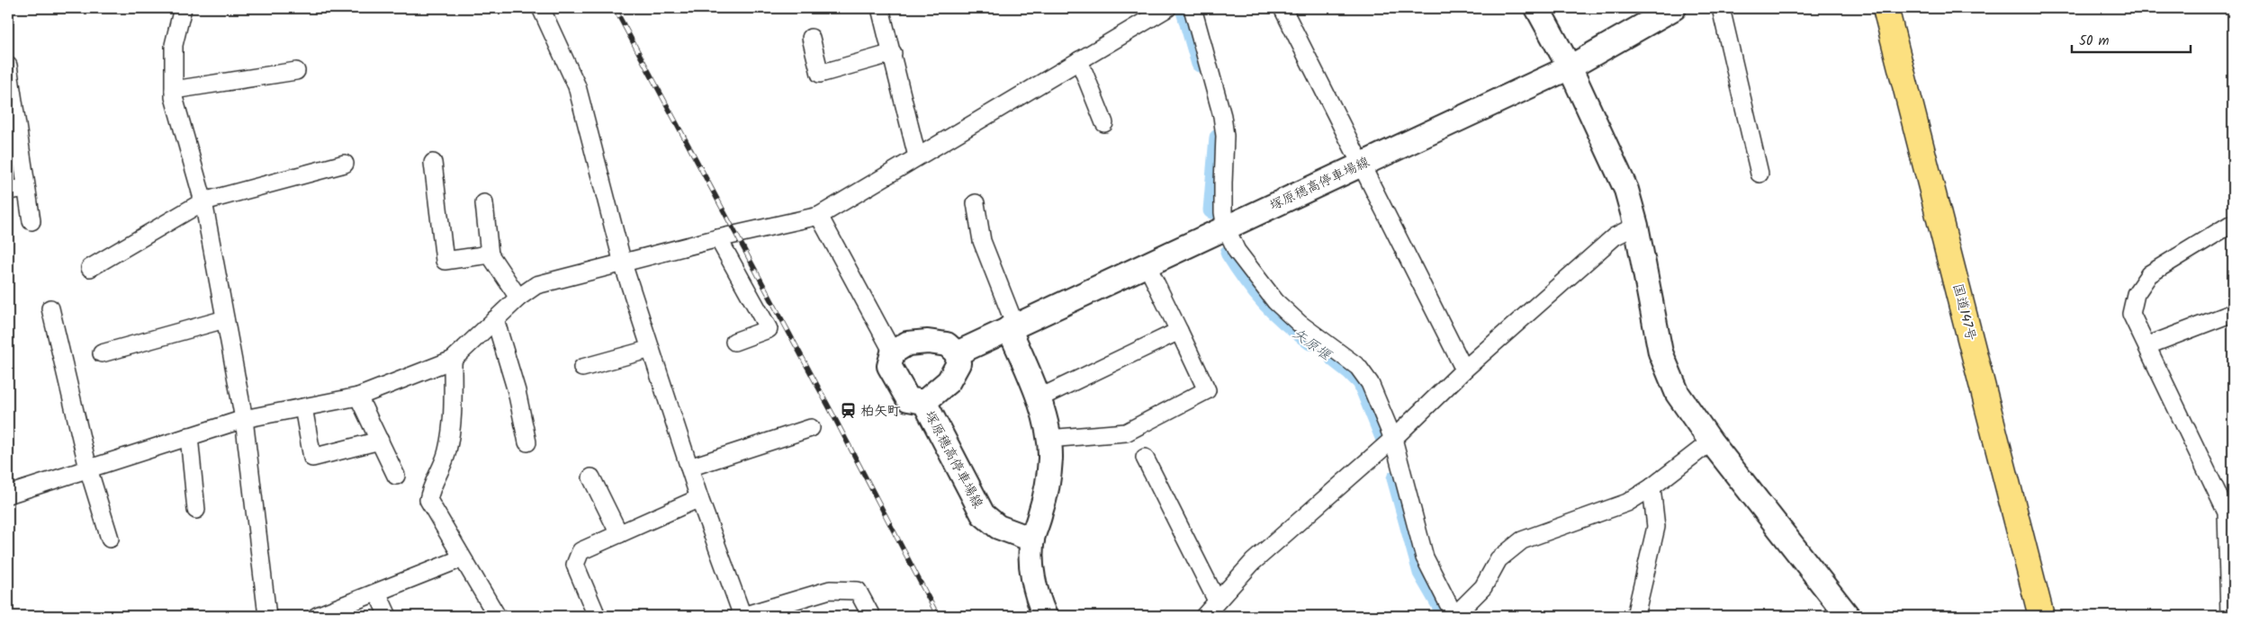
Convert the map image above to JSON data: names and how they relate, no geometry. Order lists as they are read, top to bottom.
{
  "streets": {
    "highway": ["国道147号"],
    "main road": ["塚原穂高停車場線"]
  },
  "water": ["矢原堰"],
  "places": {
    "station": ["柏矢町"]
  },
  "scale_bar": "50 m"
}
